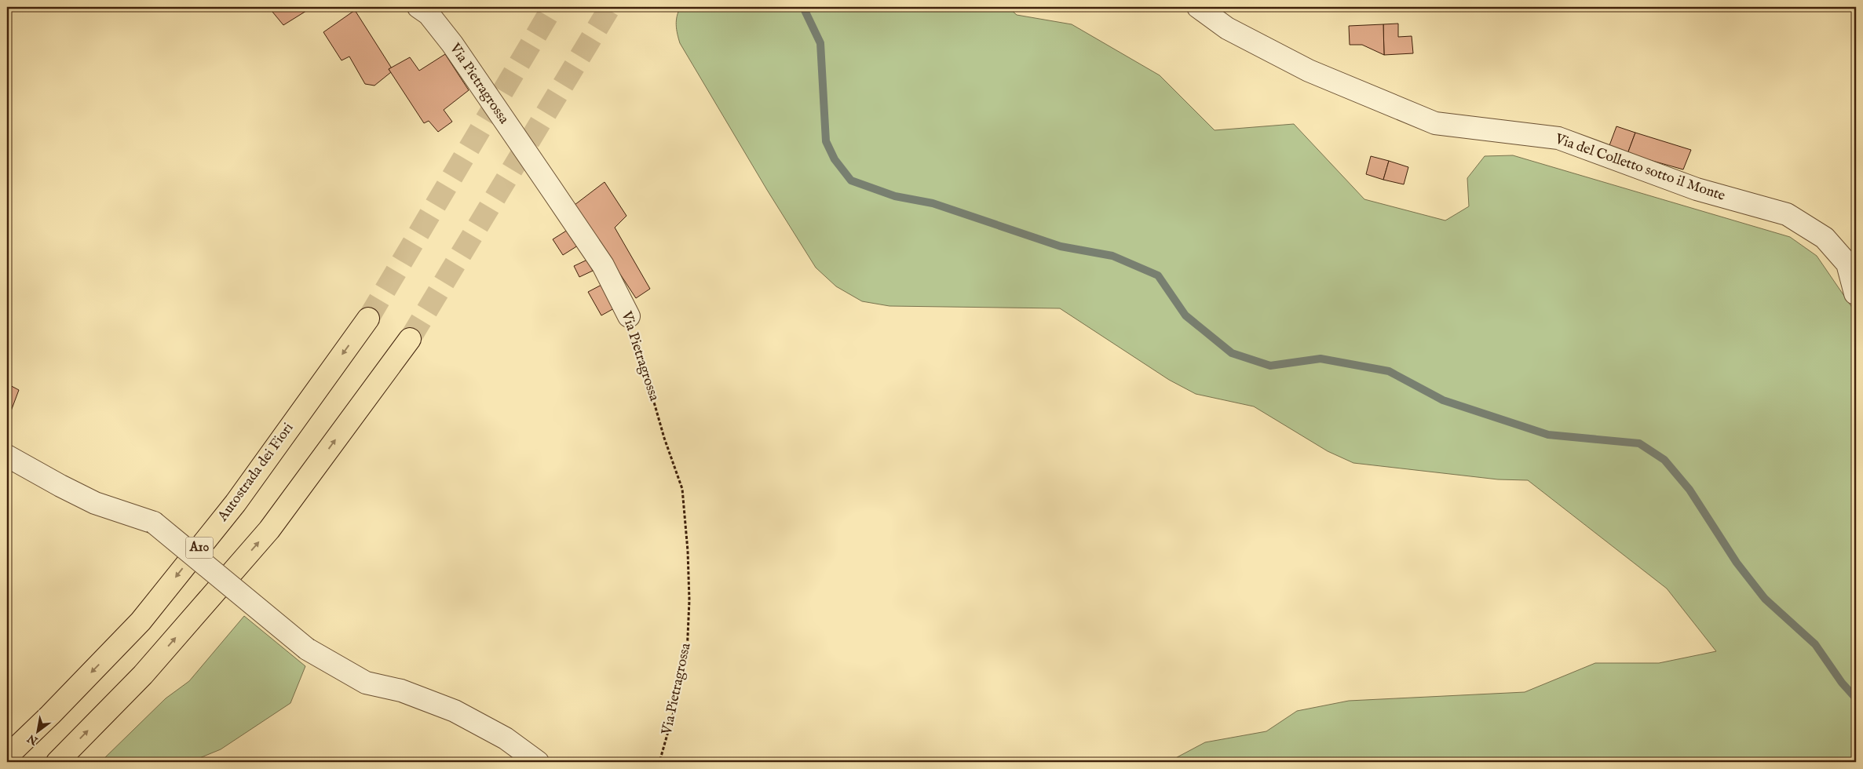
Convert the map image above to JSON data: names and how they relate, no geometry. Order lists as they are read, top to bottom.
{
  "streets": {
    "highway": ["Autostrada dei Fiori", "A10"],
    "street": ["Via Pietragrossa", "Via del Colletto sotto il Monte"]
  },
  "north": "bottom left"
}
